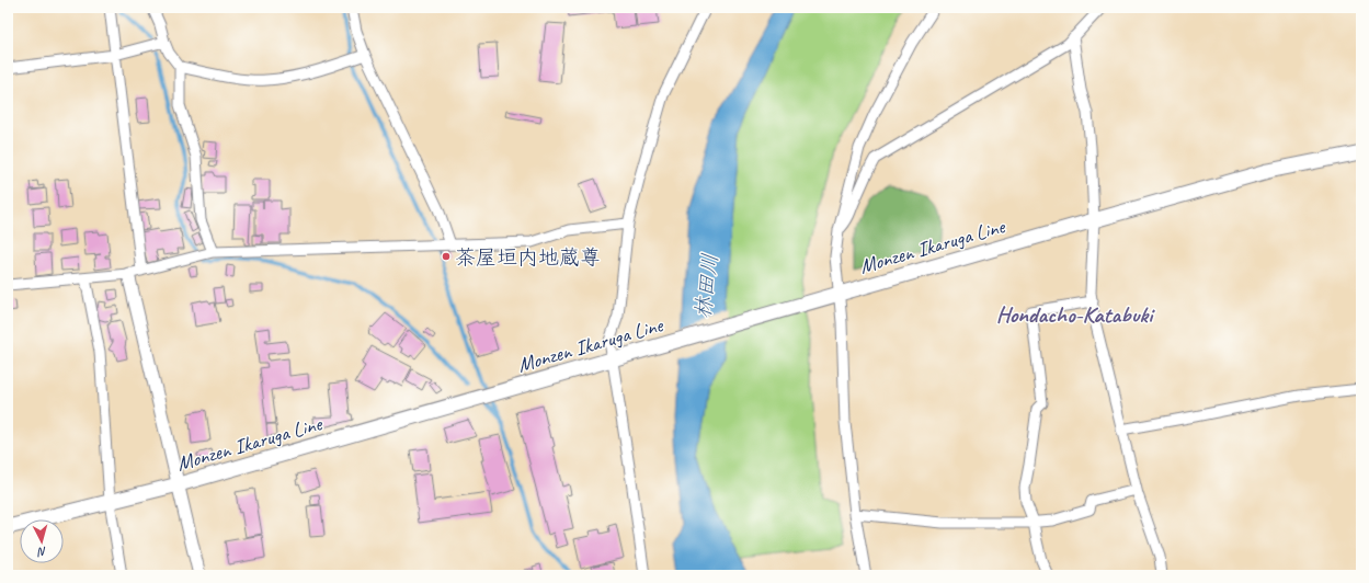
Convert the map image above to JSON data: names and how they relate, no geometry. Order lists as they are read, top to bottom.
{
  "streets": {
    "main road": ["Monzen Ikaruga Line"]
  },
  "districts": ["Hondacho-Katabuki"],
  "water": ["林田川"],
  "places": ["茶屋垣内地蔵尊"],
  "north": "bottom"
}
